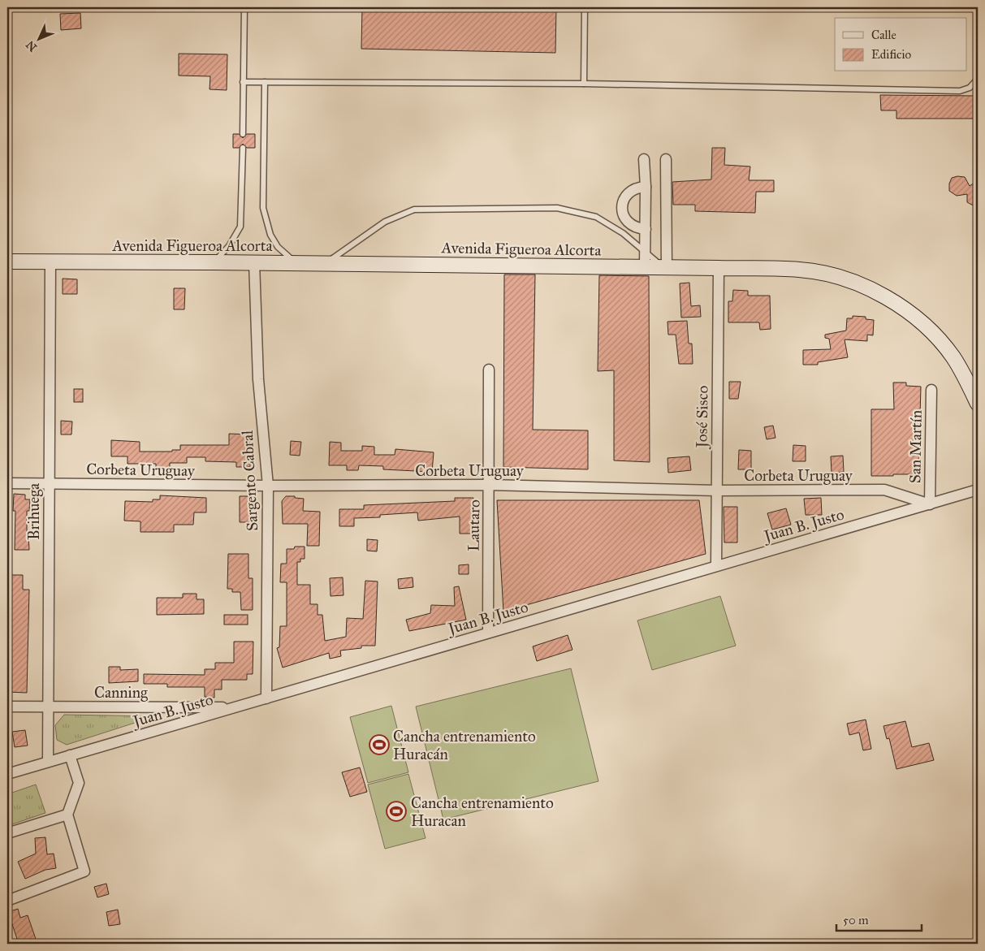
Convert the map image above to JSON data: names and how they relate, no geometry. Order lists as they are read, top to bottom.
{
  "streets": {
    "main road": ["Avenida Figueroa Alcorta"],
    "street": [
      "José Sisco",
      "San Martín",
      "Corbeta Uruguay",
      "Sargento Cabral",
      "Brihuega",
      "Juan B. Justo",
      "Lautaro",
      "Canning"
    ]
  },
  "crossings": [
    ["Avenida Figueroa Alcorta", "José Sisco"],
    ["Avenida Figueroa Alcorta", "Sargento Cabral"],
    ["Avenida Figueroa Alcorta", "Brihuega"],
    ["José Sisco", "Corbeta Uruguay"],
    ["José Sisco", "Juan B. Justo"],
    ["San Martín", "Corbeta Uruguay"],
    ["San Martín", "Juan B. Justo"],
    ["Corbeta Uruguay", "Sargento Cabral"],
    ["Corbeta Uruguay", "Brihuega"],
    ["Corbeta Uruguay", "Juan B. Justo"],
    ["Corbeta Uruguay", "Lautaro"],
    ["Sargento Cabral", "Juan B. Justo"],
    ["Brihuega", "Juan B. Justo"],
    ["Brihuega", "Canning"],
    ["Juan B. Justo", "Lautaro"],
    ["Juan B. Justo", "Canning"]
  ],
  "places": {
    "sports": ["Cancha entrenamiento Huracán", "Cancha entrenamiento Huracan"]
  },
  "legend": ["Calle", "Edificio"],
  "scale_bar": "50 m",
  "north": "bottom left"
}
